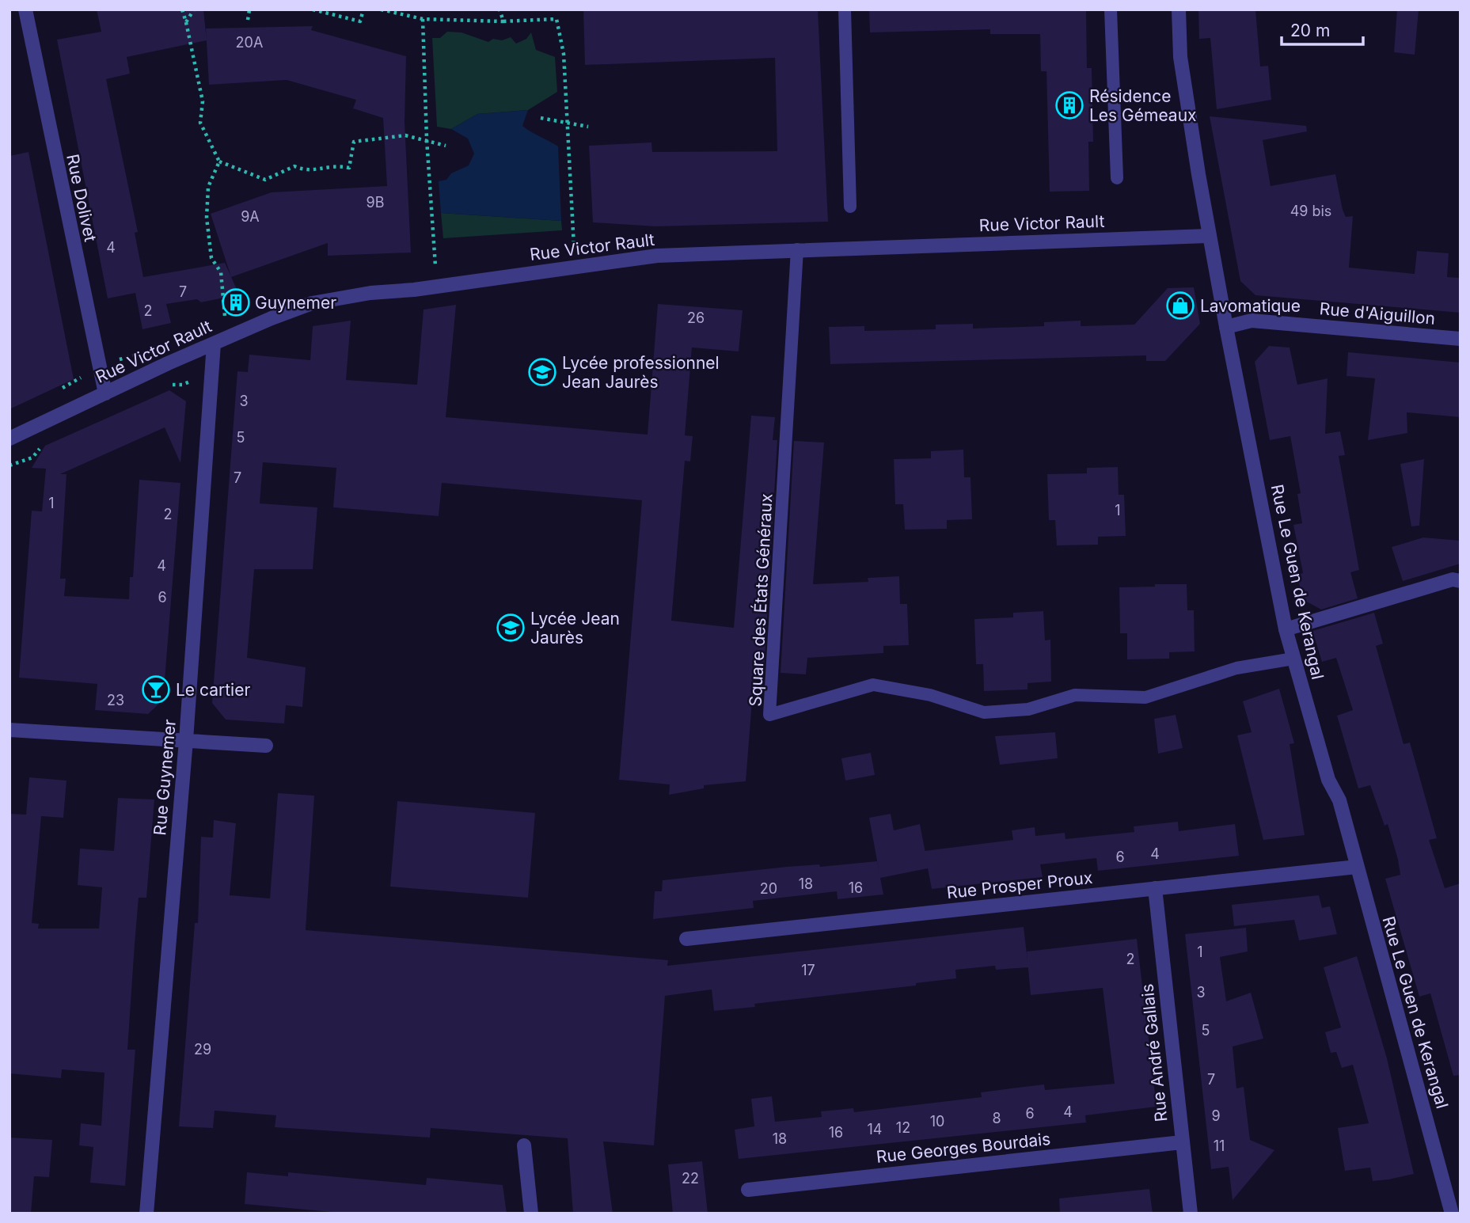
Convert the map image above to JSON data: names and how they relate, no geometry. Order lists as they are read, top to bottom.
{
  "streets": {
    "street": [
      "Rue Dolivet",
      "Rue Victor Rault",
      "Rue d'Aiguillon",
      "Rue Le Guen de Kerangal",
      "Rue Guynemer",
      "Rue Prosper Proux",
      "Rue André Gallais",
      "Rue Georges Bourdais"
    ],
    "lane": ["Square des États Généraux"]
  },
  "crossings": [
    ["Rue Dolivet", "Rue Victor Rault"],
    ["Rue Victor Rault", "Rue Le Guen de Kerangal"],
    ["Rue Victor Rault", "Square des États Généraux"],
    ["Rue Victor Rault", "Rue Guynemer"],
    ["Rue d'Aiguillon", "Rue Le Guen de Kerangal"],
    ["Rue Le Guen de Kerangal", "Square des États Généraux"],
    ["Rue Le Guen de Kerangal", "Rue Prosper Proux"],
    ["Rue Prosper Proux", "Rue André Gallais"],
    ["Rue André Gallais", "Rue Georges Bourdais"]
  ],
  "places": {
    "building": ["Résidence Les Gémeaux", "Guynemer"],
    "shop": ["Lavomatique"],
    "school or university": ["Lycée professionnel Jean Jaurès", "Lycée Jean Jaurès"],
    "bar": ["Le cartier"]
  },
  "house_numbers": [
    "20A",
    "9B",
    "49 bis",
    "9A",
    "4",
    "7",
    "2",
    "26",
    "3",
    "5",
    "7",
    "1",
    "1",
    "2",
    "4",
    "6",
    "23",
    "4",
    "6",
    "18",
    "16",
    "20",
    "1",
    "2",
    "17",
    "3",
    "5",
    "29",
    "7",
    "4",
    "6",
    "9",
    "8",
    "10",
    "12",
    "14",
    "16",
    "18",
    "11",
    "22"
  ],
  "scale_bar": "20 m"
}
